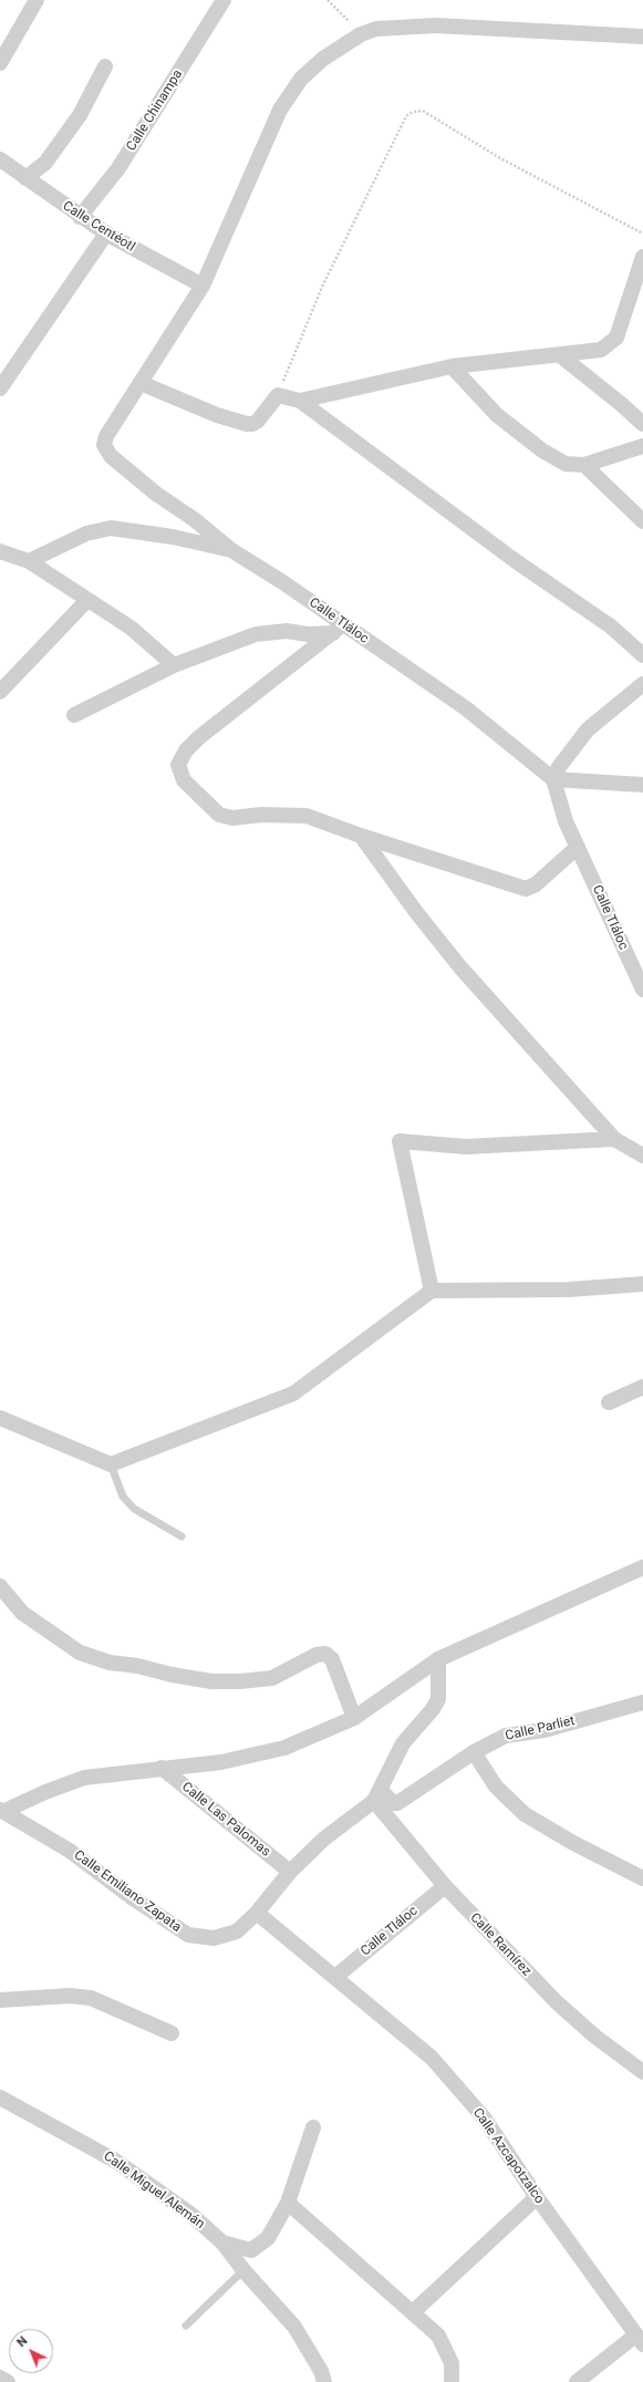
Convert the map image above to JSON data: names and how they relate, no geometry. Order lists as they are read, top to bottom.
{
  "streets": {
    "street": [
      "Calle Chinampa",
      "Calle Centéotl",
      "Calle Tláloc",
      "Calle Parliet",
      "Calle Las Palomas",
      "Calle Emiliano Zapata",
      "Calle Ramírez",
      "Calle Azcapotzalco",
      "Calle Miguel Alemán"
    ]
  },
  "crossings": [
    ["Calle Chinampa", "Calle Centéotl"],
    ["Calle Tláloc", "Calle Ramírez"],
    ["Calle Tláloc", "Calle Azcapotzalco"],
    ["Calle Parliet", "Calle Ramírez"],
    ["Calle Emiliano Zapata", "Calle Azcapotzalco"]
  ],
  "north": "top left"
}
